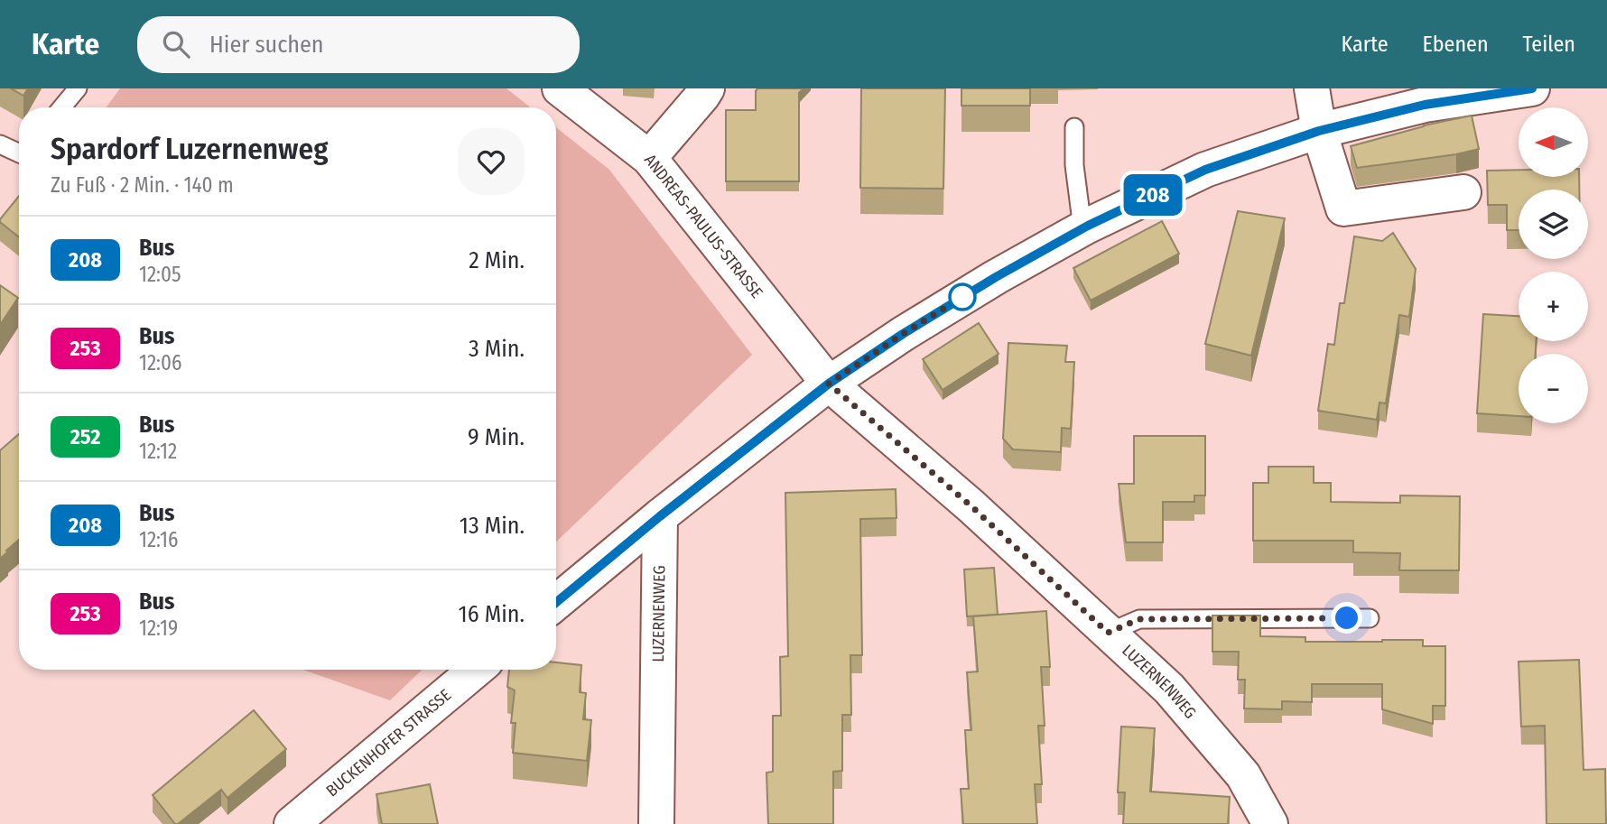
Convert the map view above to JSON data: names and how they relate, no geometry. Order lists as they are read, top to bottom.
{
  "streets": {
    "street": ["ANDREAS-PAULUS-STRASSE", "LUZERNENWEG", "BUCKENHOFER STRASSE"]
  },
  "crossings": [
    ["ANDREAS-PAULUS-STRASSE", "LUZERNENWEG"]
  ],
  "lines": ["bus line 208"],
  "north": "left",
  "page": {
    "header": "Karte",
    "search": "Hier suchen",
    "nav": ["Karte", "Ebenen", "Teilen"],
    "on_map": "208",
    "map_buttons": ["+", "−"],
    "heading": ["Spardorf Luzernenweg", "Zu Fuß · 2 Min. · 140 m"],
    "list": [
      {
        "mark": "208",
        "name": "Bus",
        "note": "12:05",
        "value": "2 Min."
      },
      {
        "mark": "253",
        "name": "Bus",
        "note": "12:06",
        "value": "3 Min."
      },
      {
        "mark": "252",
        "name": "Bus",
        "note": "12:12",
        "value": "9 Min."
      },
      {
        "mark": "208",
        "name": "Bus",
        "note": "12:16",
        "value": "13 Min."
      },
      {
        "mark": "253",
        "name": "Bus",
        "note": "12:19",
        "value": "16 Min."
      }
    ]
  }
}
